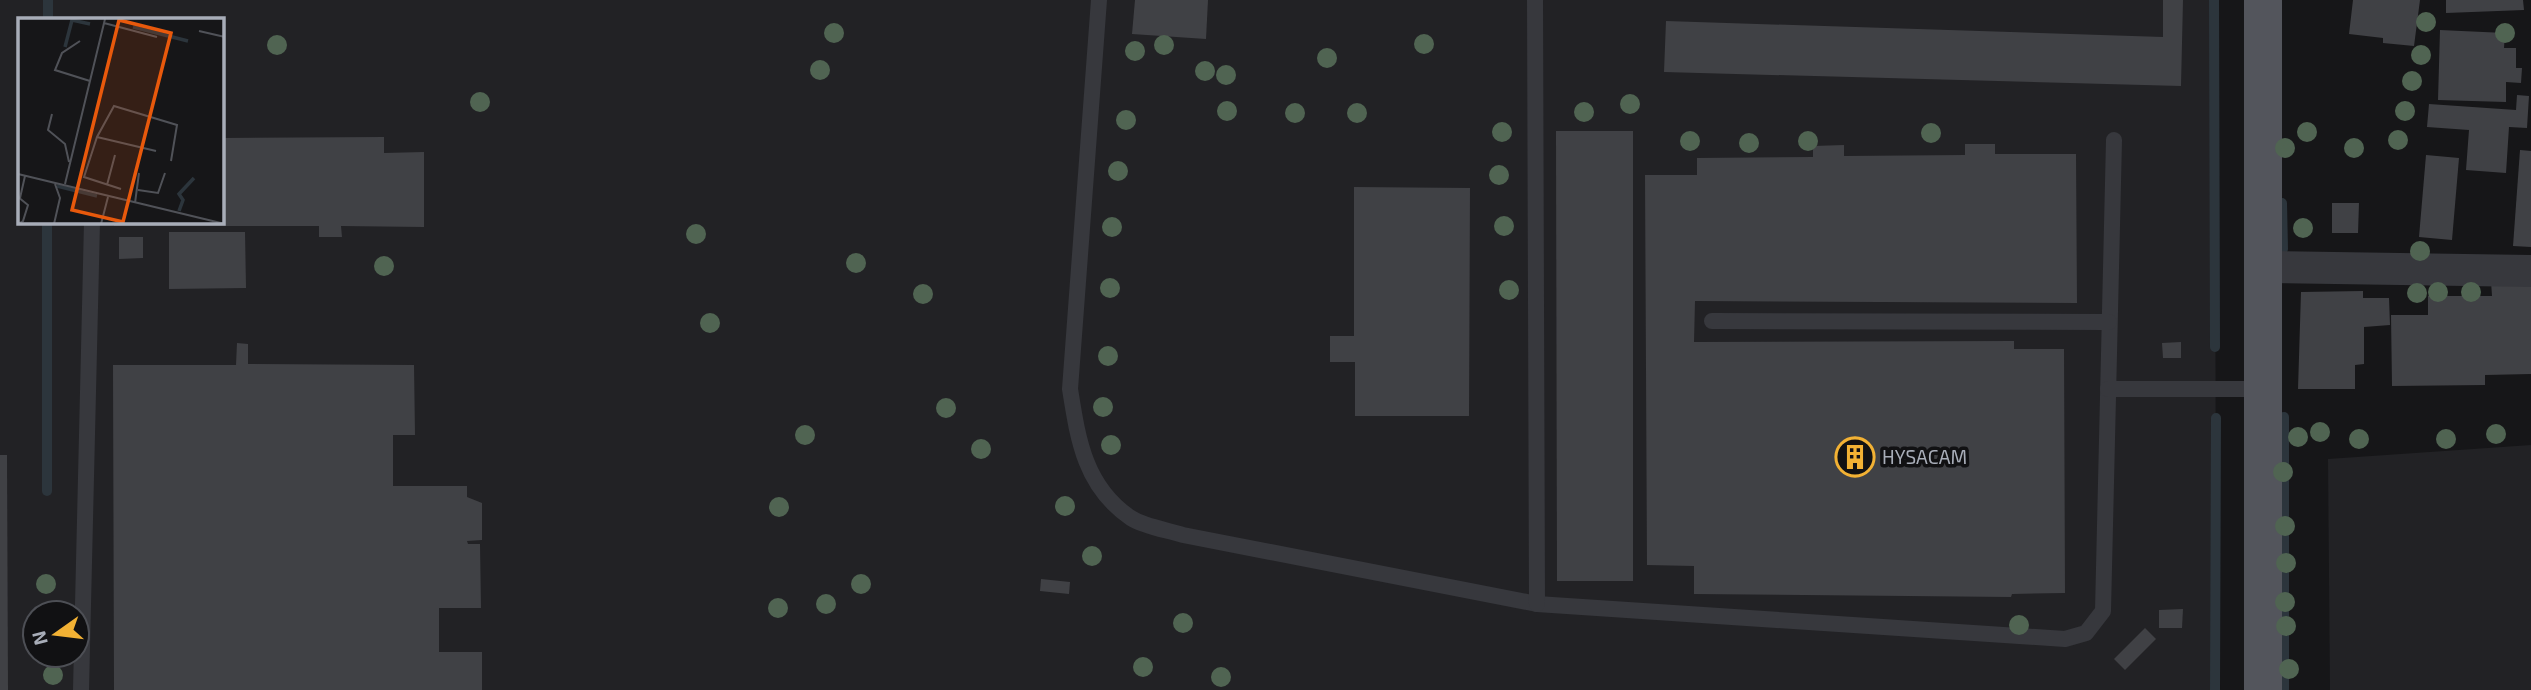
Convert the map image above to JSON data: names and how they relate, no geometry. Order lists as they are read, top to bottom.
{
  "places": {
    "building": ["HYSACAM"]
  },
  "north": "left"
}
